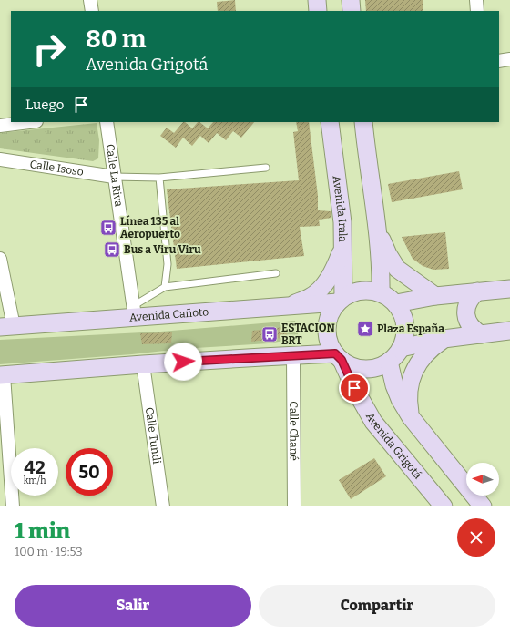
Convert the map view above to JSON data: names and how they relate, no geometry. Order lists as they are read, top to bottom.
{
  "streets": {
    "main road": ["Avenida Irala", "Avenida Cañoto", "Avenida Grigotá"],
    "street": [
      "Calle Isoso",
      "Calle La Riva",
      "Calle Chané",
      "Calle Tundi"
    ]
  },
  "crossings": [
    ["Calle Isoso", "Calle La Riva"],
    ["Calle La Riva", "Avenida Cañoto"],
    ["Avenida Irala", "Avenida Cañoto"],
    ["Avenida Irala", "Avenida Grigotá"],
    ["Avenida Cañoto", "Avenida Grigotá"]
  ],
  "places": {
    "bus stop": ["Línea 135 al Aeropuerto", "Bus a Viru Viru", "ESTACION BRT"],
    "place": ["Plaza España"]
  },
  "north": "left",
  "page": {
    "turn": ["80 m", "Avenida Grigotá"],
    "then": "Luego",
    "speed": "42 km/h",
    "limit": "50",
    "heading": ["1 min", "100 m · 19:53"],
    "buttons": ["Salir", "Compartir"]
  }
}
